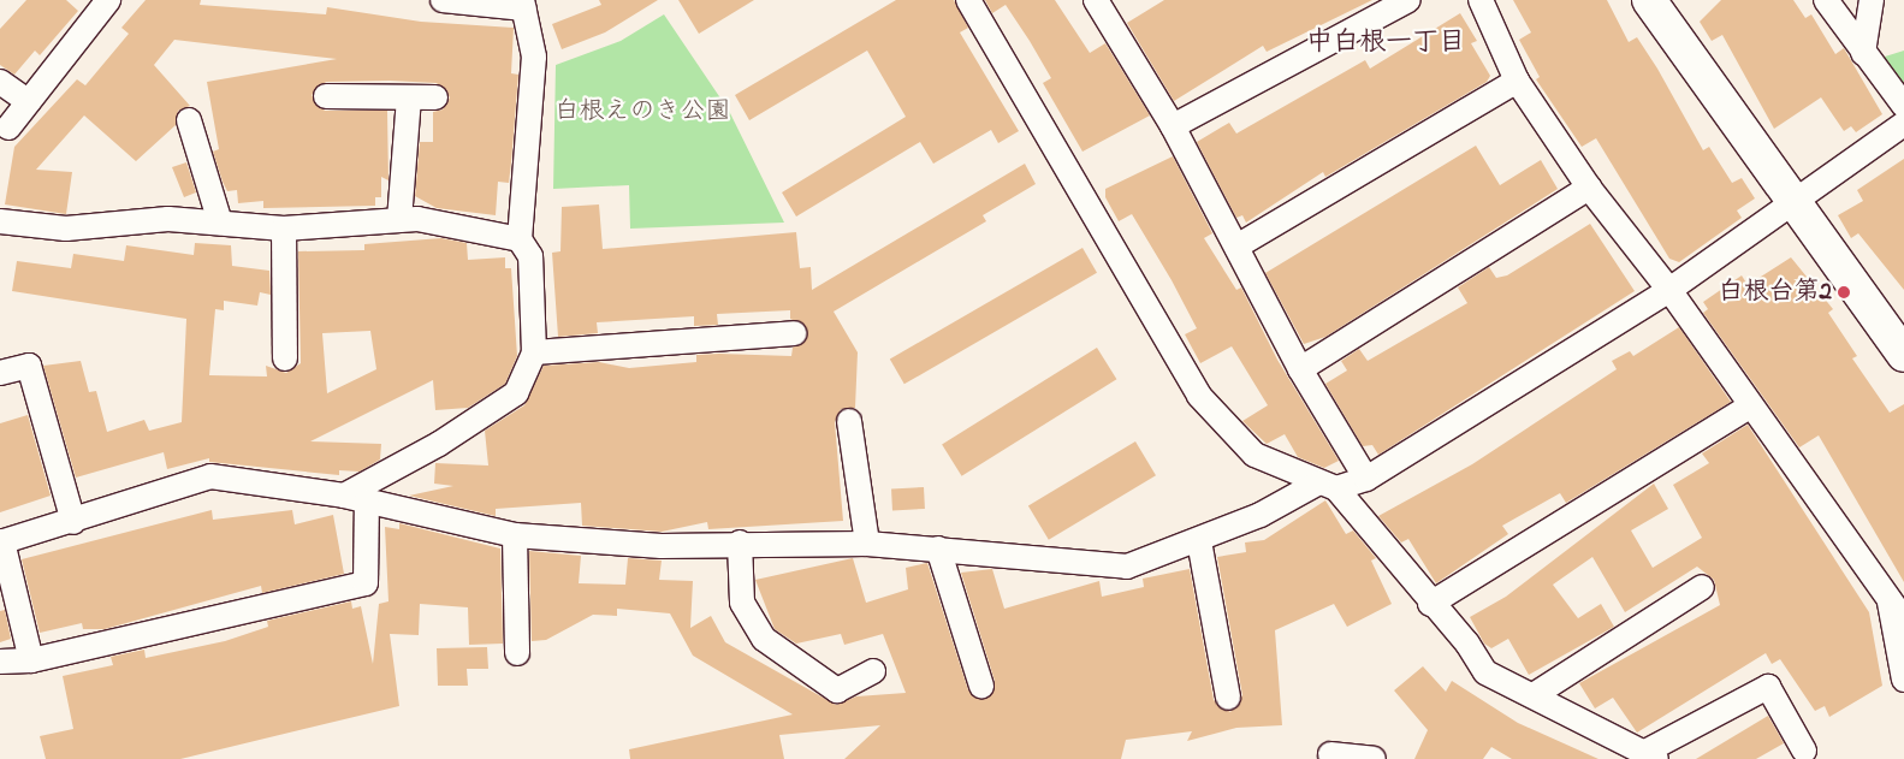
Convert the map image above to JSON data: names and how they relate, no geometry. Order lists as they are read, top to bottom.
{
  "districts": ["中白根一丁目"],
  "parks": ["白根えのき公園"],
  "places": ["白根台第2"]
}
